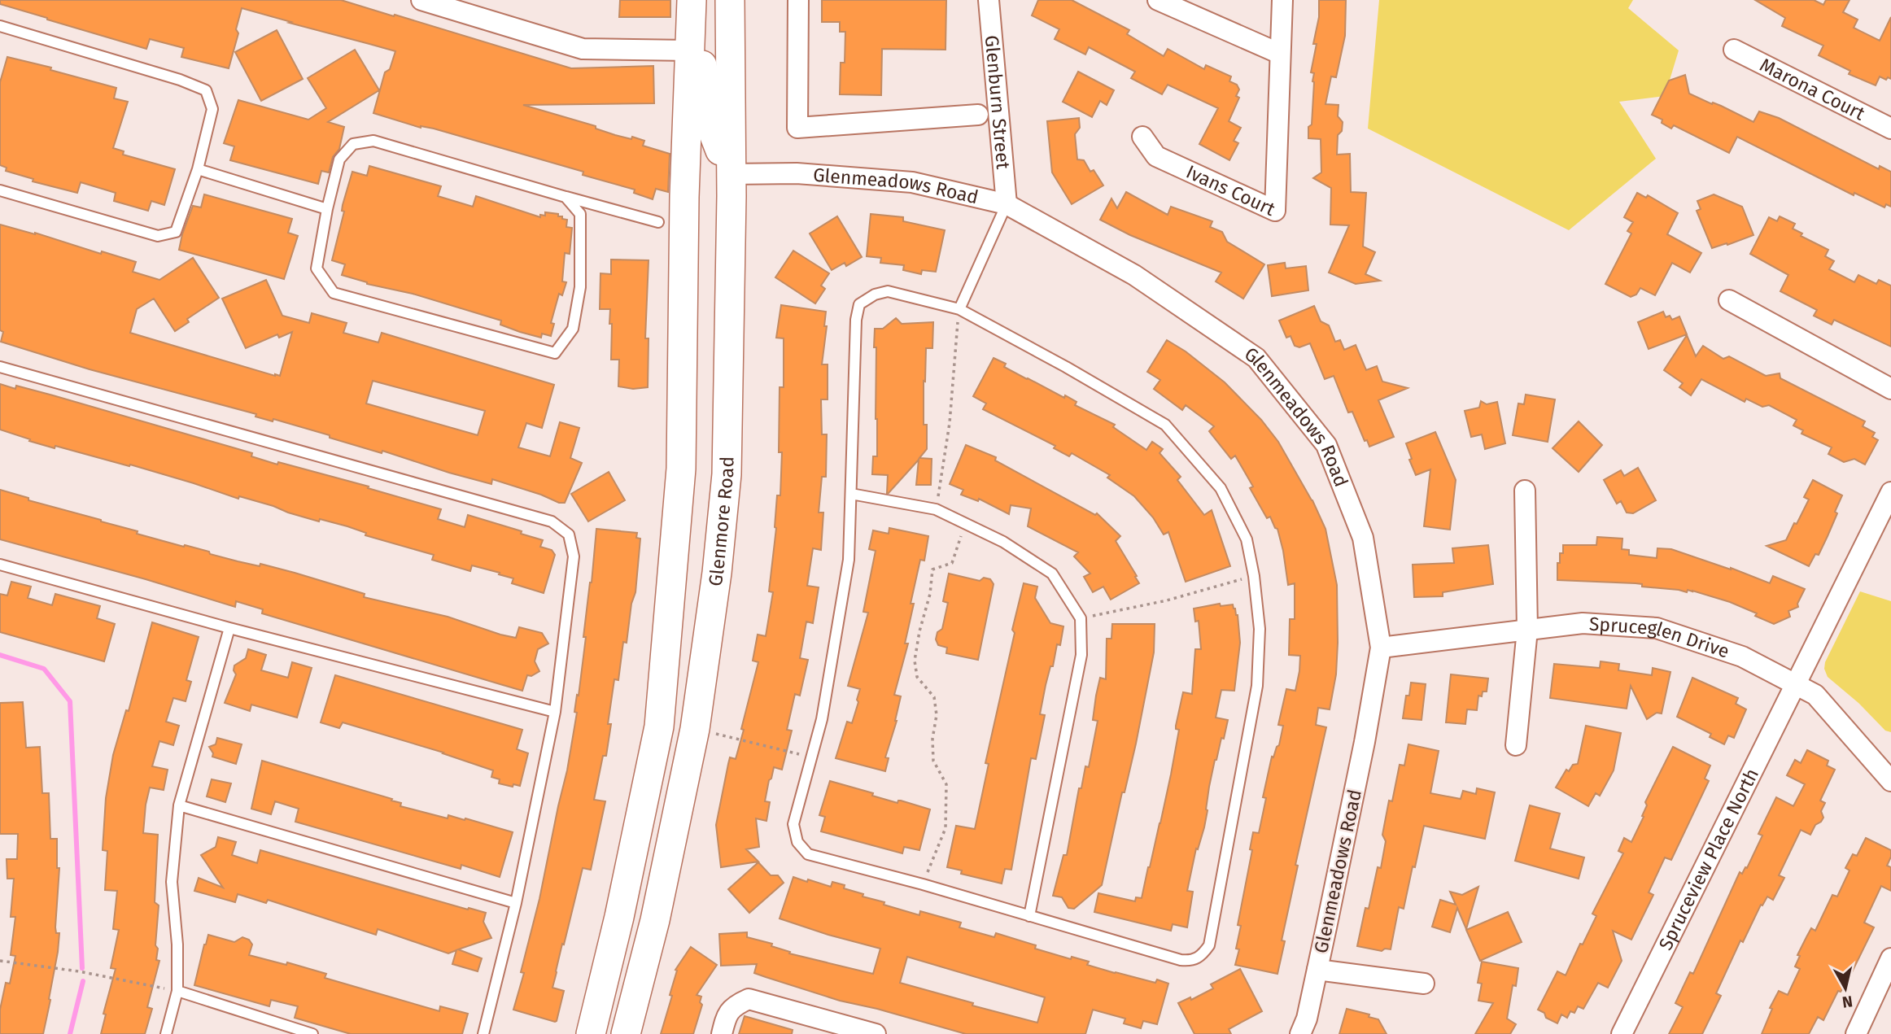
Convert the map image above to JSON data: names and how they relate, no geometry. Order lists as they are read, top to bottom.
{
  "streets": {
    "main road": ["Glenmore Road"],
    "street": [
      "Marona Court",
      "Glenburn Street",
      "Ivans Court",
      "Glenmeadows Road",
      "Spruceglen Drive",
      "Spruceview Place North"
    ]
  },
  "crossings": [
    ["Glenburn Street", "Glenmeadows Road"],
    ["Glenmeadows Road", "Glenmore Road"],
    ["Glenmeadows Road", "Spruceglen Drive"],
    ["Spruceglen Drive", "Spruceview Place North"]
  ],
  "north": "bottom"
}
